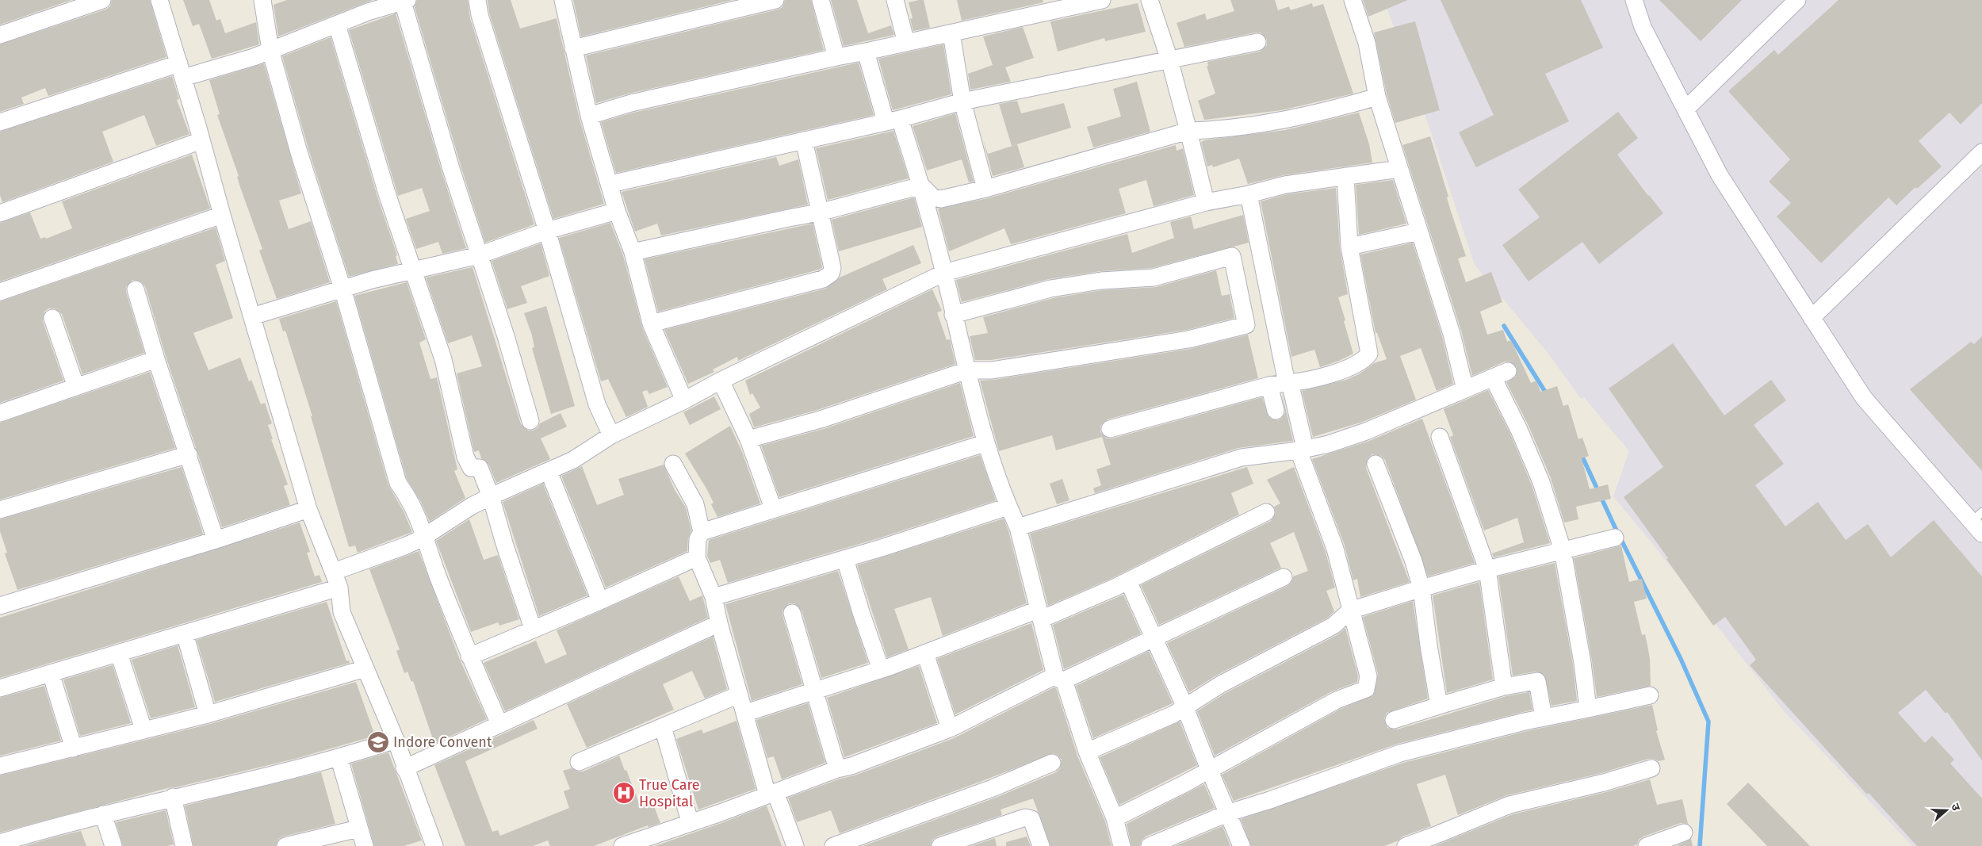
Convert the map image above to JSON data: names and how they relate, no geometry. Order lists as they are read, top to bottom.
{
  "places": {
    "school or university": ["Indore Convent"],
    "hospital": ["True Care Hospital"]
  },
  "north": "right"
}
